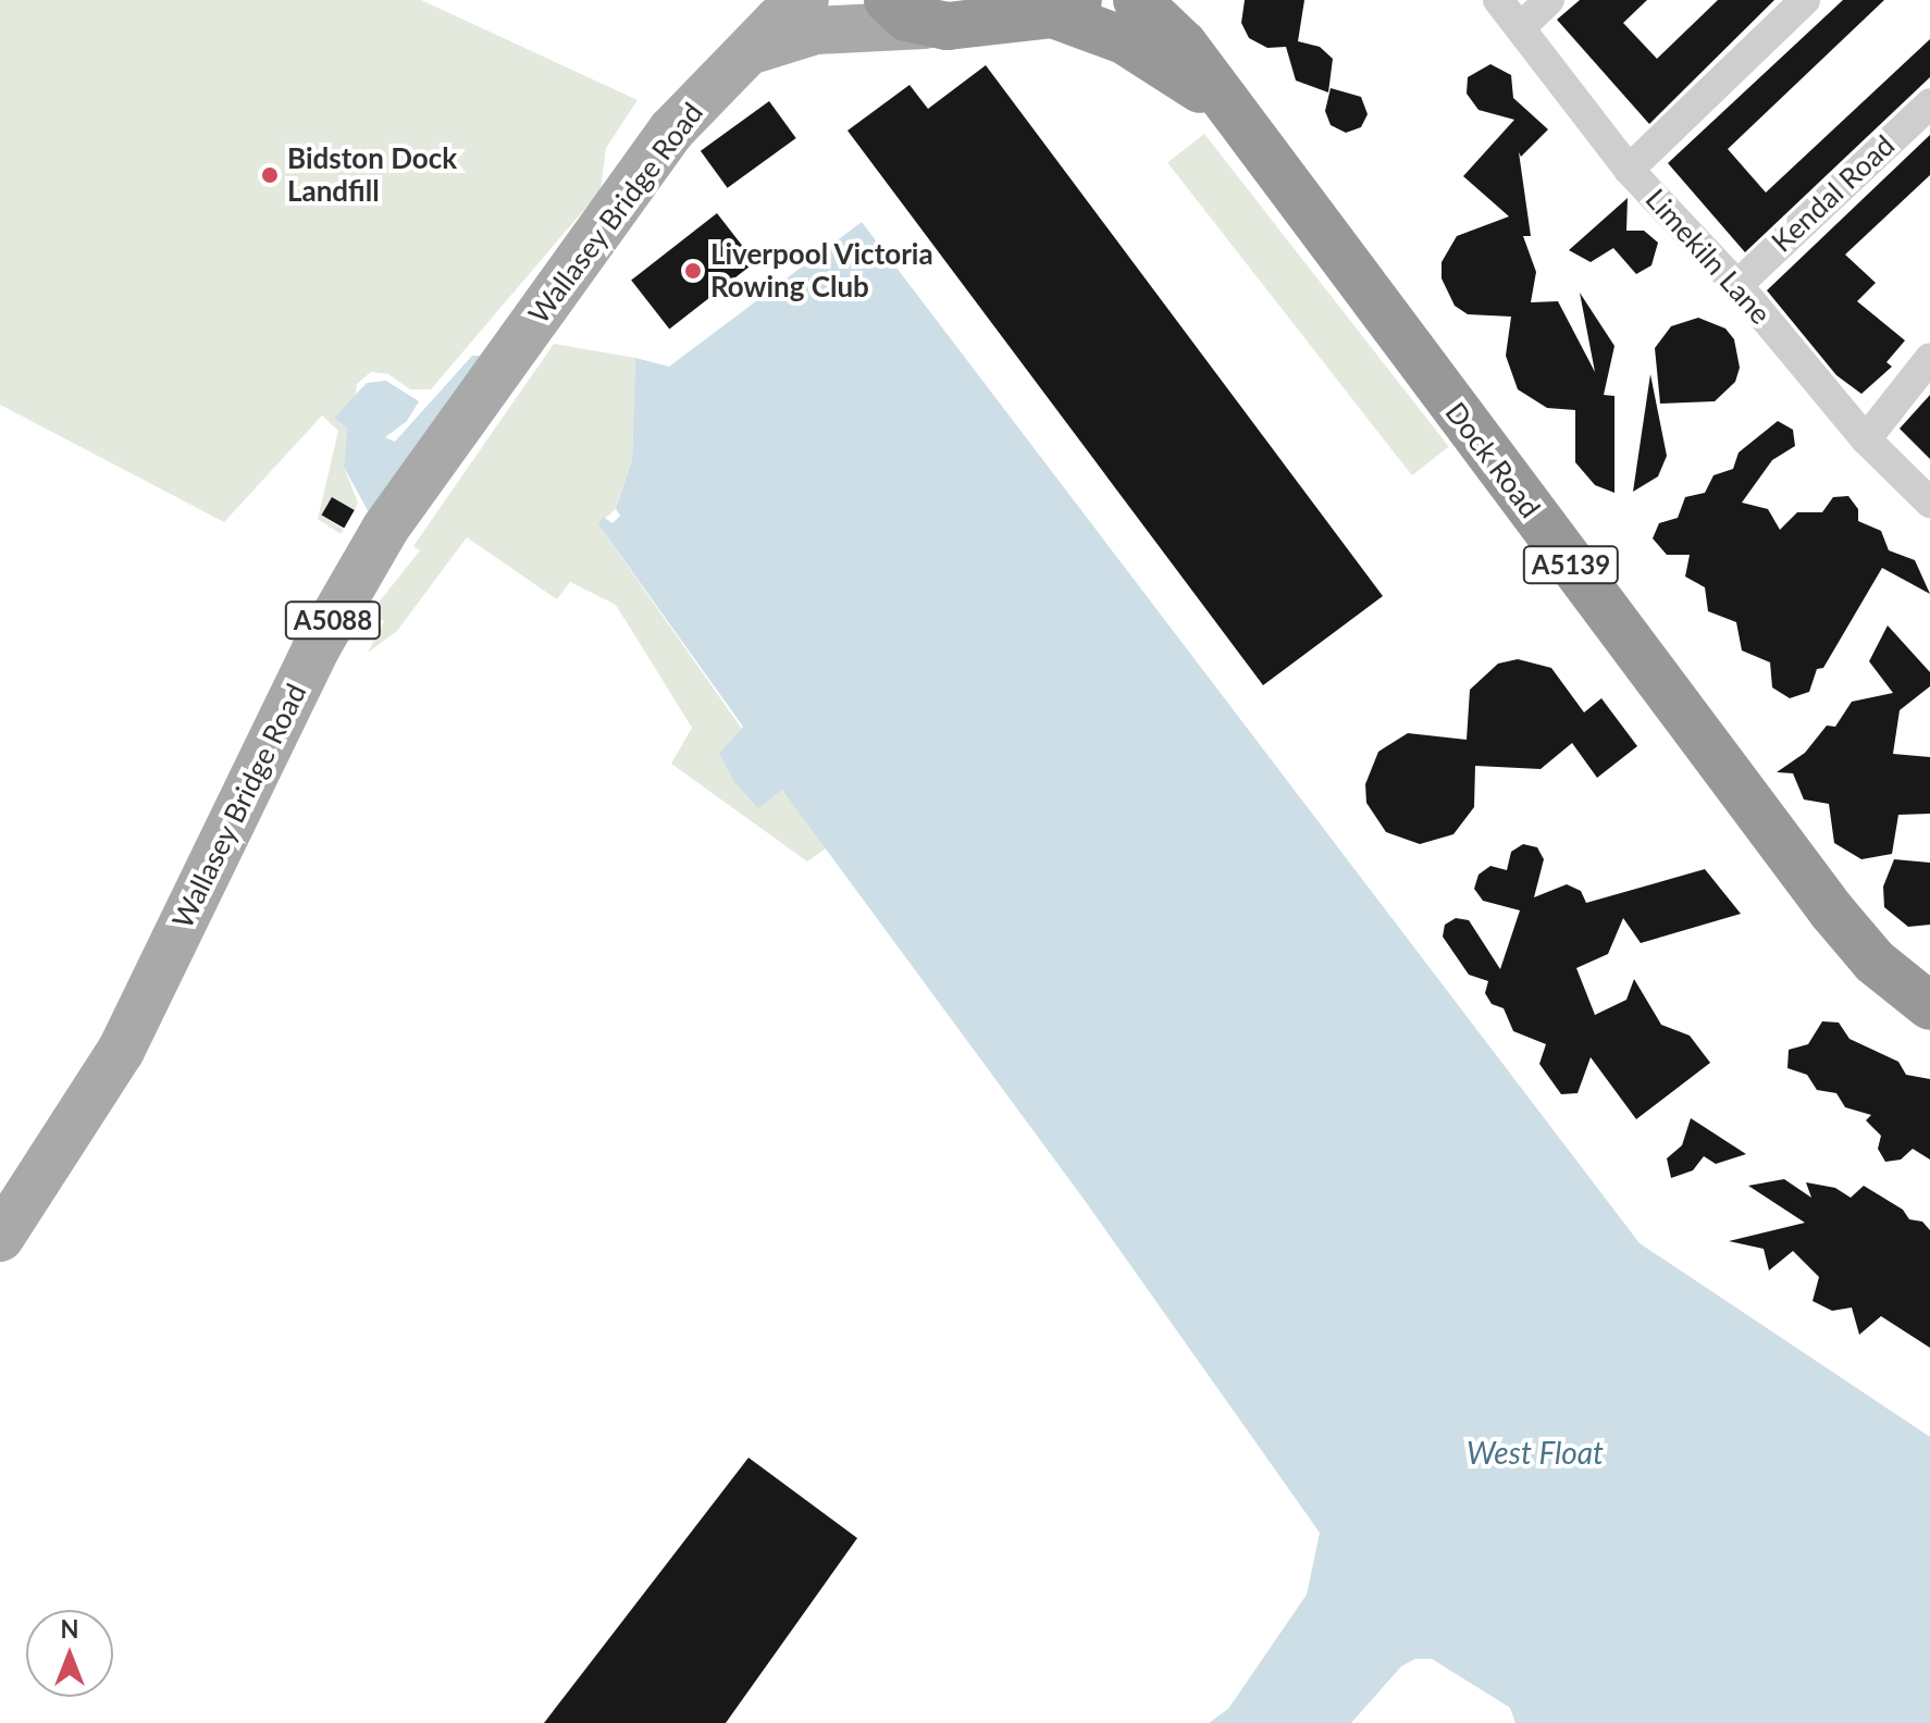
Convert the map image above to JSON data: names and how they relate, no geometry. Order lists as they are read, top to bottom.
{
  "streets": {
    "highway": ["Dock Road", "A5139"],
    "main road": ["Wallasey Bridge Road", "A5088"],
    "street": ["Kendal Road", "Limekiln Lane"]
  },
  "crossings": [
    ["Kendal Road", "Limekiln Lane"],
    ["Wallasey Bridge Road", "A5088"],
    ["Dock Road", "A5139"],
    ["A5139", "A5088"]
  ],
  "water": ["West Float"],
  "places": ["Bidston Dock Landfill", "Liverpool Victoria Rowing Club"],
  "north": "top"
}
